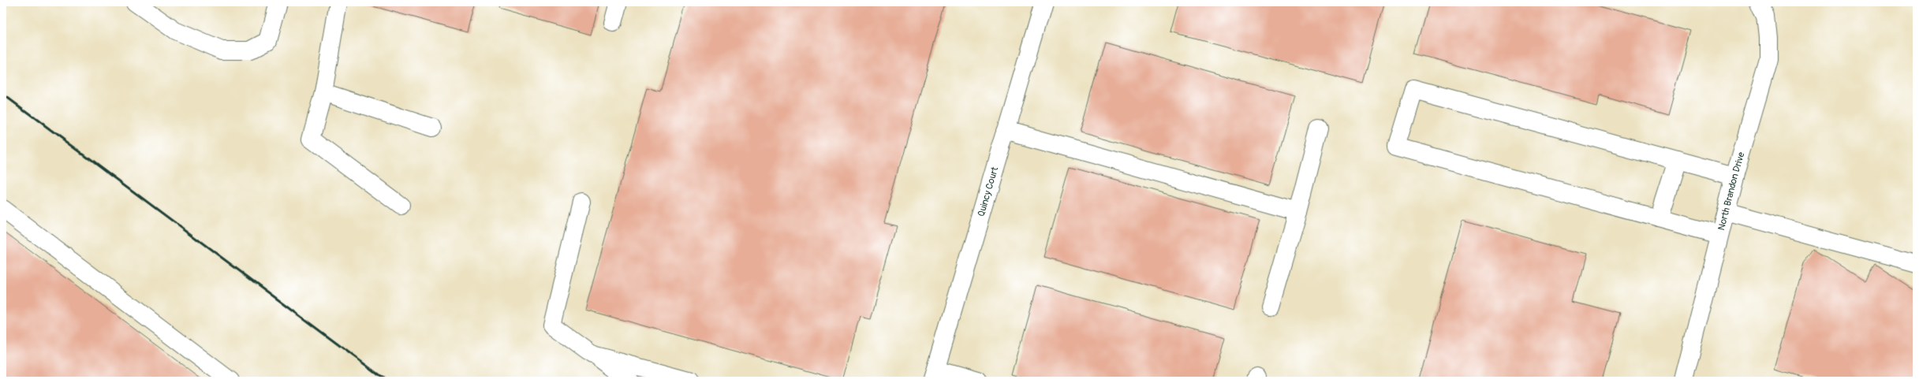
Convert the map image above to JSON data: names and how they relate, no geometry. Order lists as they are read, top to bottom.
{
  "streets": {
    "street": ["Quincy Court", "North Brandon Drive"]
  }
}
